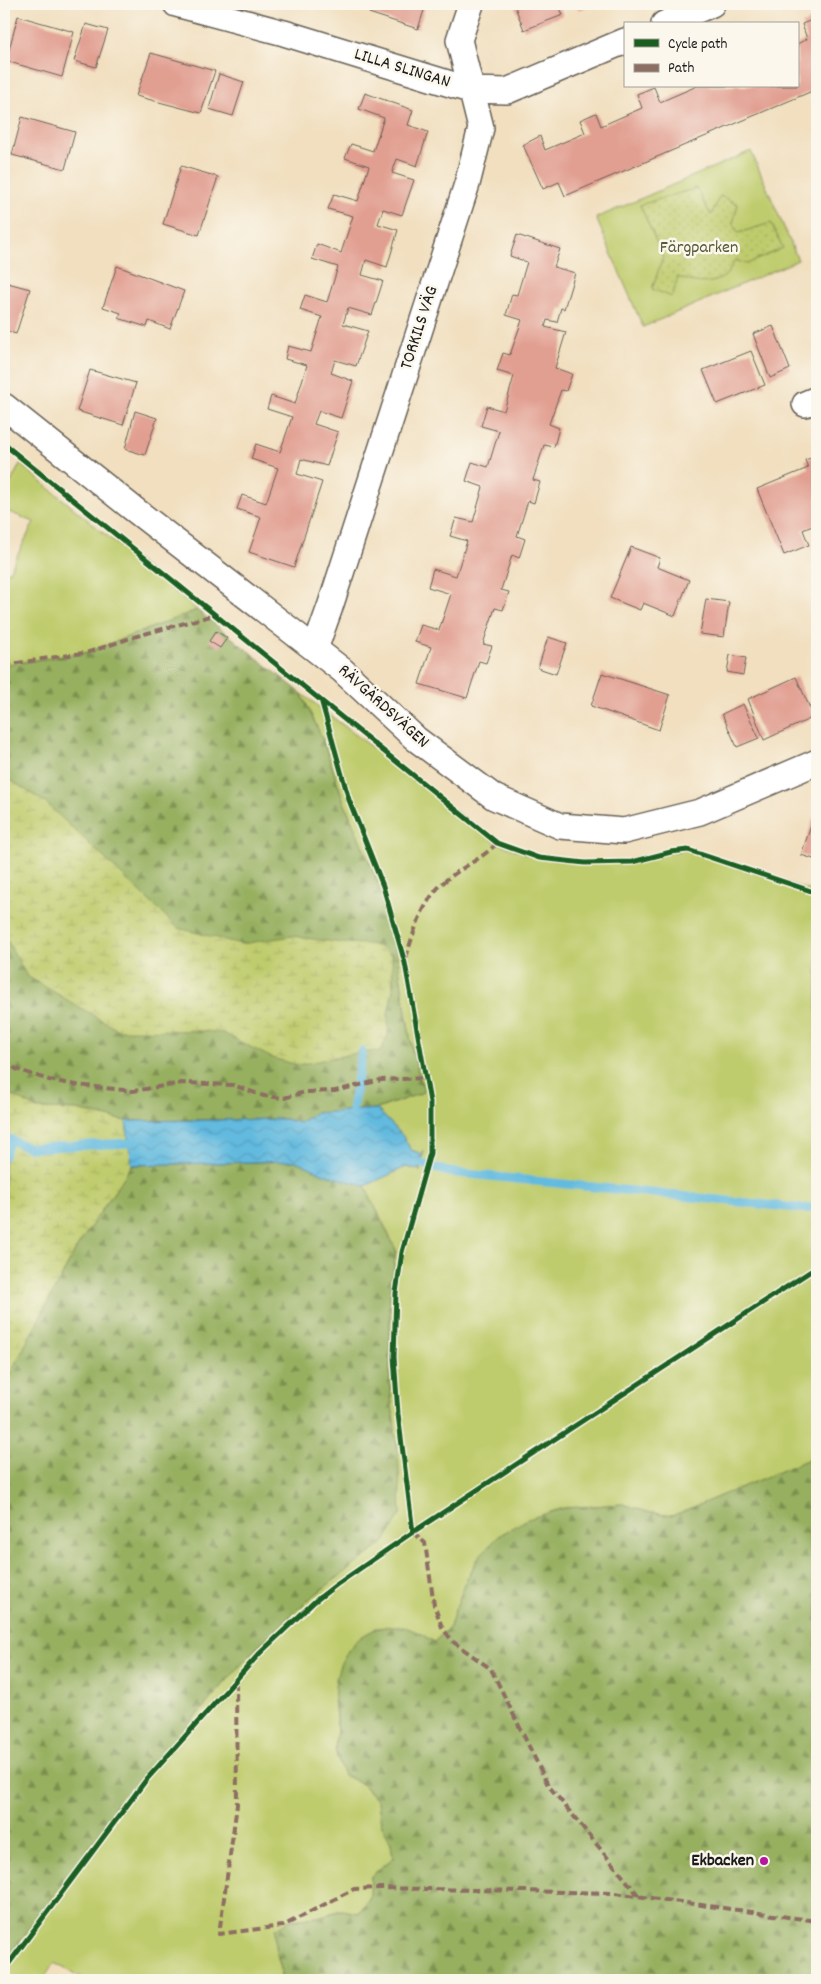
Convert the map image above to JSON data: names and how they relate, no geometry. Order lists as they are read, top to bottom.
{
  "streets": {
    "street": ["LILLA SLINGAN", "TORKILS VÄG", "RÄVGÄRDSVÄGEN"]
  },
  "crossings": [
    ["LILLA SLINGAN", "TORKILS VÄG"],
    ["TORKILS VÄG", "RÄVGÄRDSVÄGEN"]
  ],
  "parks": ["Färgparken"],
  "places": ["Ekbacken"],
  "legend": ["Cycle path", "Path"]
}
